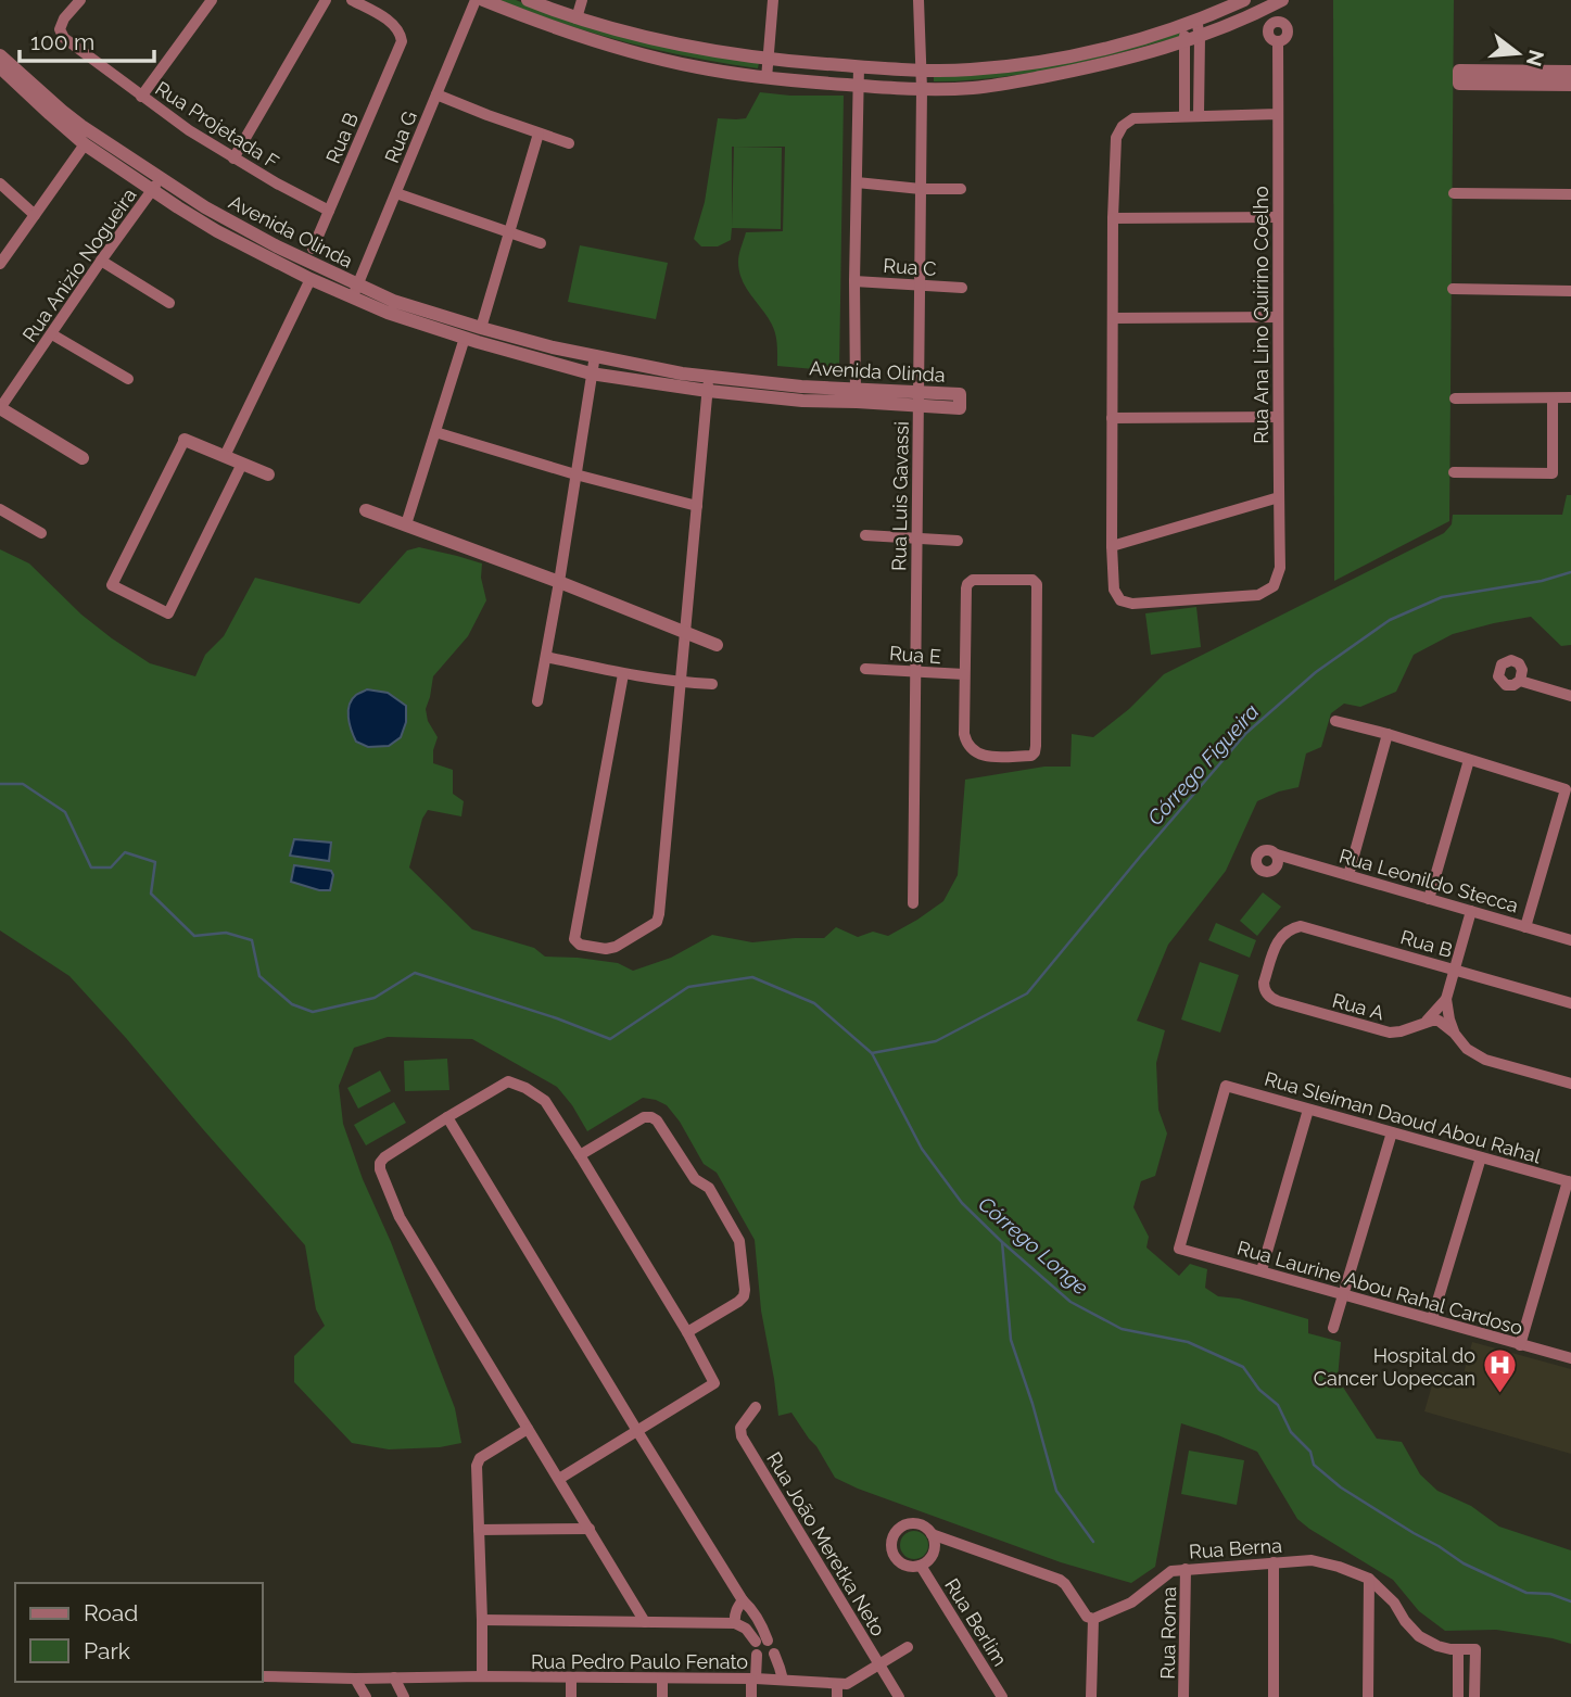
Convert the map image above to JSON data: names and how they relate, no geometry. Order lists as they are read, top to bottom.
{
  "streets": {
    "street": [
      "Rua Projetada F",
      "Rua G",
      "Rua B",
      "Avenida Olinda",
      "Rua Anizio Nogueira",
      "Rua C",
      "Rua Ana Lino Quirino Coelho",
      "Rua Luis Gavassi",
      "Rua E",
      "Rua Leonildo Stecca",
      "Rua A",
      "Rua Sleiman Daoud Abou Rahal",
      "Rua Laurine Abou Rahal Cardoso",
      "Rua João Meretka Neto",
      "Rua Berna",
      "Rua Berlim",
      "Rua Roma",
      "Rua Pedro Paulo Fenato"
    ]
  },
  "crossings": [
    ["Rua Projetada F", "Rua B"],
    ["Rua G", "Avenida Olinda"],
    ["Rua B", "Rua A"],
    ["Avenida Olinda", "Rua Anizio Nogueira"],
    ["Avenida Olinda", "Rua Luis Gavassi"],
    ["Rua C", "Rua Luis Gavassi"],
    ["Rua Luis Gavassi", "Rua E"],
    ["Rua Sleiman Daoud Abou Rahal", "Rua Laurine Abou Rahal Cardoso"],
    ["Rua João Meretka Neto", "Rua Pedro Paulo Fenato"],
    ["Rua Berna", "Rua Roma"]
  ],
  "water": ["Córrego Figueira", "Córrego Longe"],
  "places": {
    "hospital": ["Hospital do Cancer Uopeccan"]
  },
  "legend": ["Road", "Park"],
  "scale_bar": "100 m",
  "north": "right"
}
